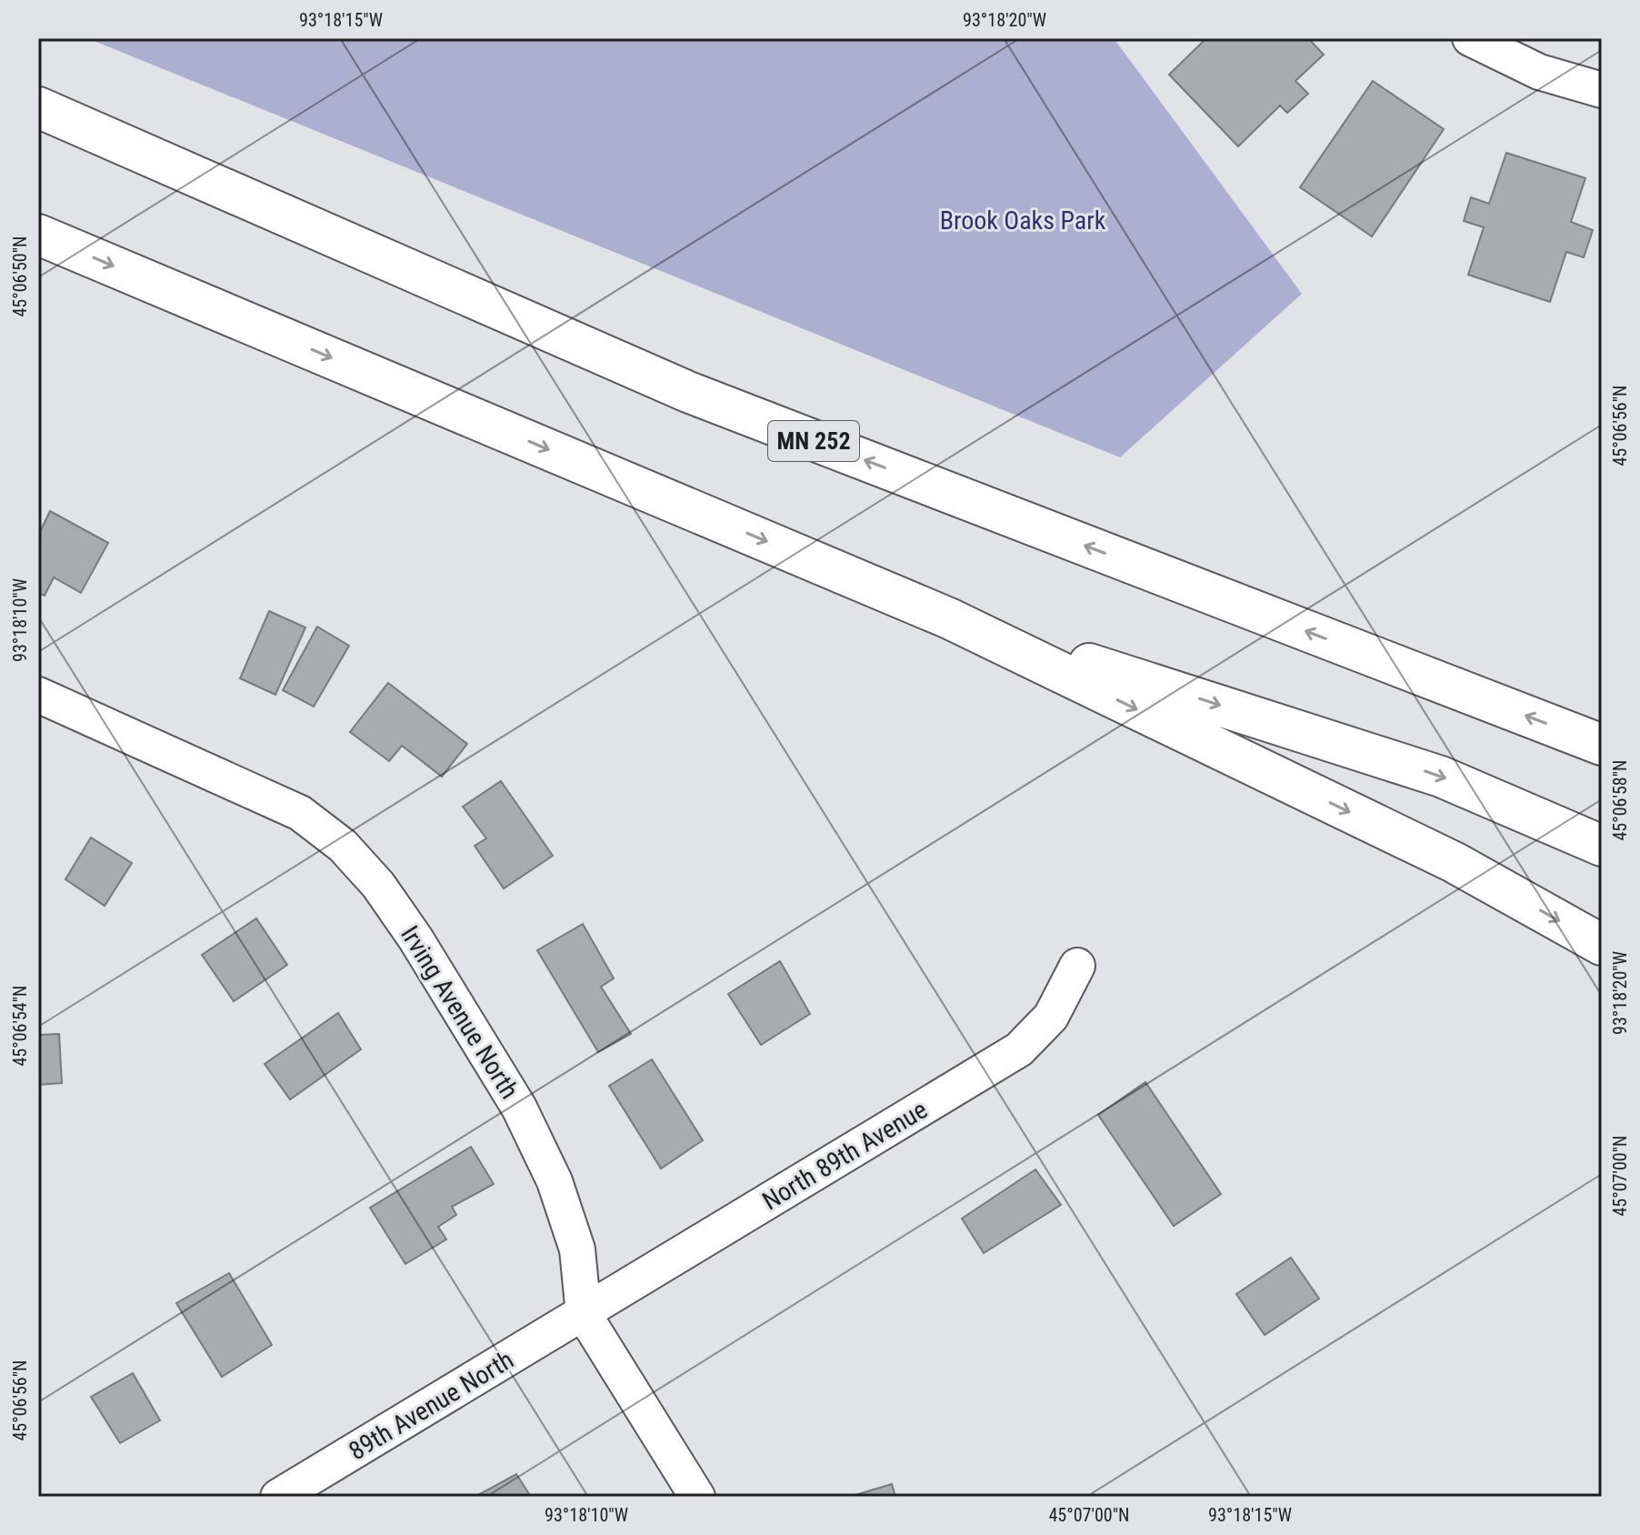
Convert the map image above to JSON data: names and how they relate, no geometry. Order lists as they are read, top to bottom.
{
  "streets": {
    "highway": ["MN 252"],
    "street": ["Irving Avenue North", "North 89th Avenue", "89th Avenue North"]
  },
  "crossings": [
    ["Irving Avenue North", "North 89th Avenue"],
    ["Irving Avenue North", "89th Avenue North"],
    ["North 89th Avenue", "89th Avenue North"]
  ],
  "parks": ["Brook Oaks Park"],
  "coordinates": [
    "93°18'15\"W",
    "93°18'20\"W",
    "45°06'50\"N",
    "45°06'56\"N",
    "93°18'10\"W",
    "45°06'58\"N",
    "45°06'54\"N",
    "45°07'00\"N"
  ]
}
